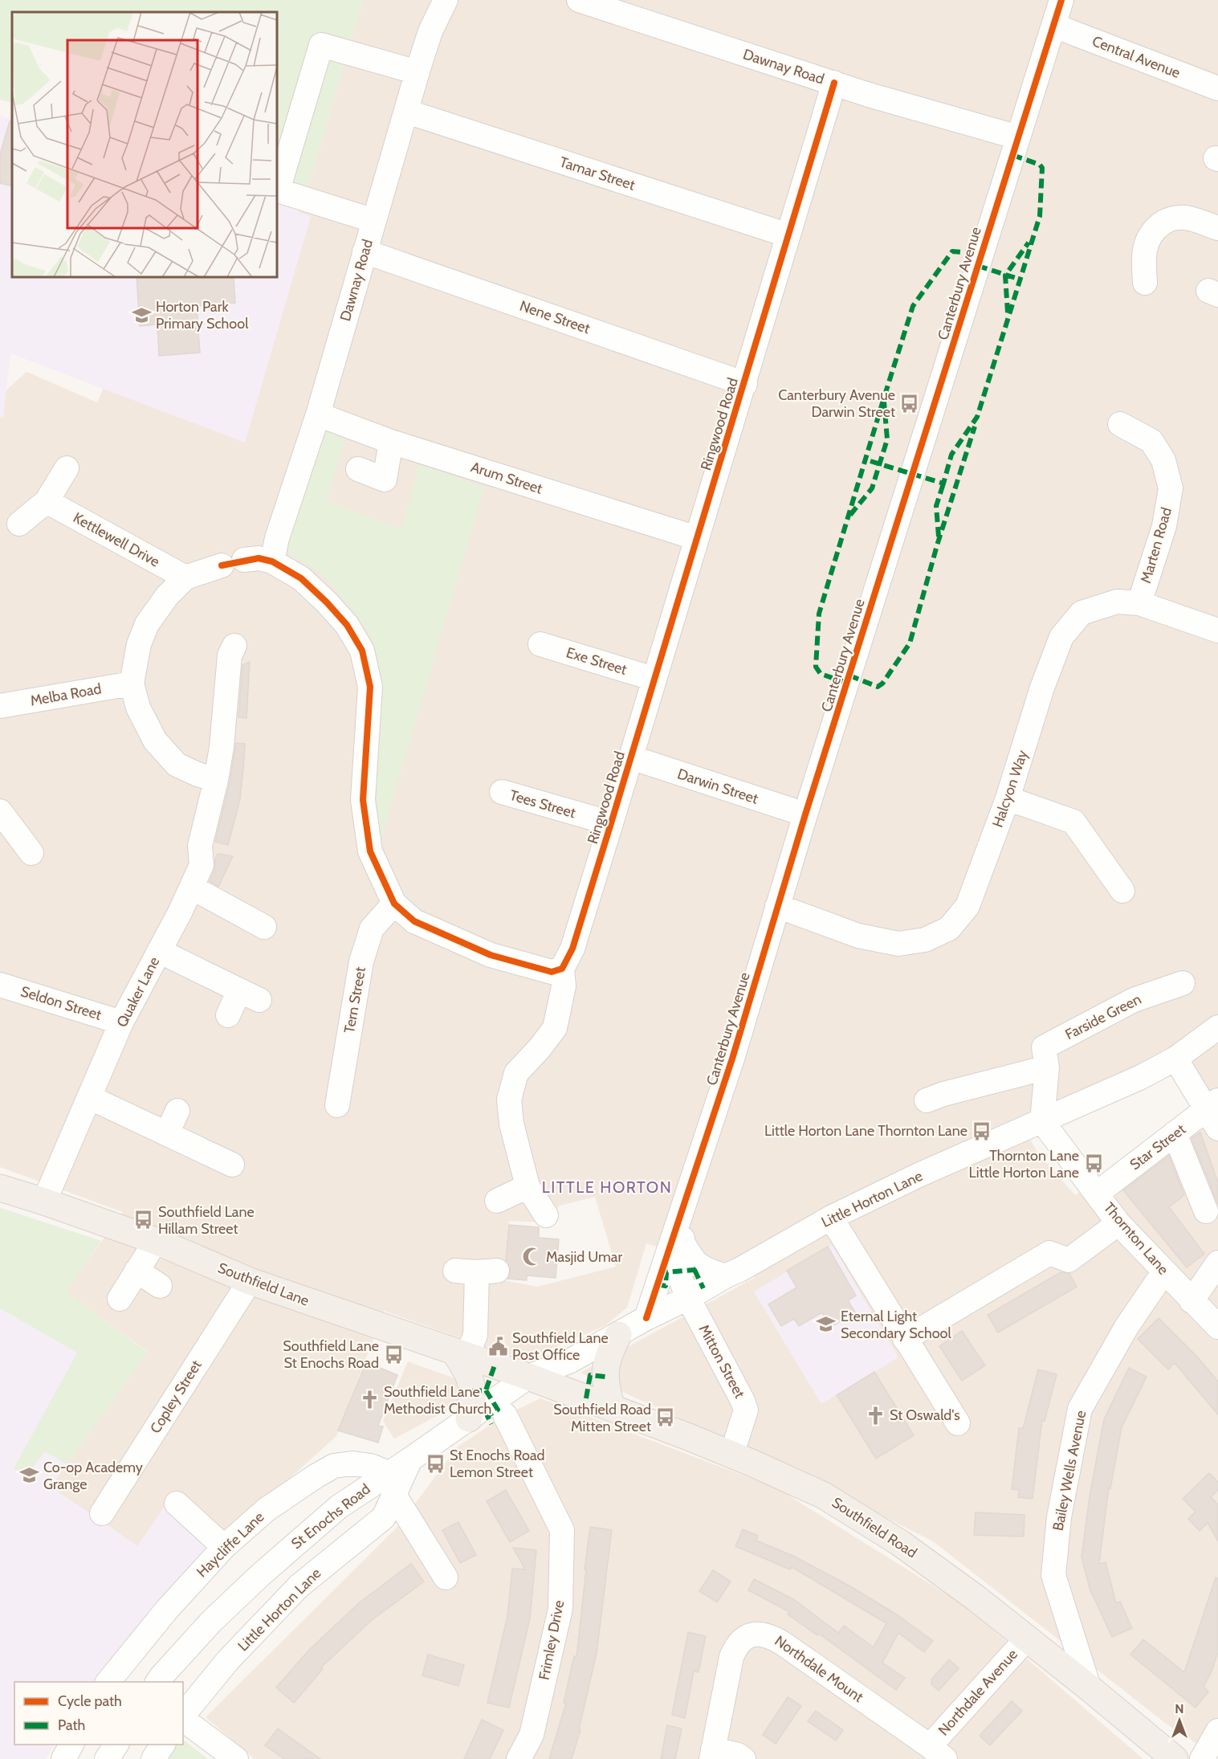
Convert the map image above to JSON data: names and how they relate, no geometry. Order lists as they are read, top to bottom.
{
  "streets": {
    "main road": ["Southfield Lane", "Southfield Road"],
    "street": [
      "Central Avenue",
      "Dawnay Road",
      "Tamar Street",
      "Canterbury Avenue",
      "Nene Street",
      "Ringwood Road",
      "Arum Street",
      "Kettlewell Drive",
      "Marten Road",
      "Exe Street",
      "Melba Road",
      "Darwin Street",
      "Halcyon Way",
      "Tees Street",
      "Quaker Lane",
      "Tern Street",
      "Seldon Street",
      "Farside Green",
      "Star Street",
      "Little Horton Lane",
      "Thornton Lane",
      "Mitton Street",
      "Copley Street",
      "Bailey Wells Avenue",
      "St Enochs Road",
      "Haycliffe Lane",
      "Frimley Drive",
      "Northdale Mount",
      "Northdale Avenue"
    ]
  },
  "crossings": [
    ["Central Avenue", "Canterbury Avenue"],
    ["Dawnay Road", "Tamar Street"],
    ["Dawnay Road", "Canterbury Avenue"],
    ["Dawnay Road", "Nene Street"],
    ["Dawnay Road", "Ringwood Road"],
    ["Dawnay Road", "Arum Street"],
    ["Tamar Street", "Ringwood Road"],
    ["Canterbury Avenue", "Darwin Street"],
    ["Canterbury Avenue", "Halcyon Way"],
    ["Canterbury Avenue", "Little Horton Lane"],
    ["Canterbury Avenue", "Mitton Street"],
    ["Nene Street", "Ringwood Road"],
    ["Ringwood Road", "Arum Street"],
    ["Ringwood Road", "Exe Street"],
    ["Ringwood Road", "Darwin Street"],
    ["Ringwood Road", "Tees Street"],
    ["Marten Road", "Halcyon Way"],
    ["Quaker Lane", "Seldon Street"],
    ["Quaker Lane", "Southfield Lane"],
    ["Farside Green", "Little Horton Lane"],
    ["Farside Green", "Thornton Lane"],
    ["Star Street", "Thornton Lane"],
    ["Little Horton Lane", "Thornton Lane"],
    ["Little Horton Lane", "Southfield Lane"],
    ["Little Horton Lane", "Mitton Street"],
    ["Little Horton Lane", "St Enochs Road"],
    ["Little Horton Lane", "Southfield Road"],
    ["Little Horton Lane", "Haycliffe Lane"],
    ["Thornton Lane", "Bailey Wells Avenue"],
    ["Southfield Lane", "Copley Street"],
    ["Southfield Lane", "Southfield Road"],
    ["Mitton Street", "Southfield Road"],
    ["Bailey Wells Avenue", "Southfield Road"],
    ["St Enochs Road", "Haycliffe Lane"],
    ["Southfield Road", "Northdale Avenue"],
    ["Northdale Mount", "Northdale Avenue"]
  ],
  "districts": ["LITTLE HORTON"],
  "places": {
    "school or university": ["Horton Park Primary School", "Eternal Light Secondary School", "Co-op Academy Grange"],
    "bus stop": [
      "Canterbury Avenue Darwin Street",
      "Little Horton Lane Thornton Lane",
      "Thornton Lane Little Horton Lane",
      "Southfield Lane Hillam Street",
      "Southfield Lane St Enochs Road",
      "Southfield Road Mitten Street",
      "St Enochs Road Lemon Street"
    ],
    "mosque": ["Masjid Umar"],
    "public building": ["Southfield Lane Post Office"],
    "church": ["Southfield Lane Methodist Church", "St Oswald's"]
  },
  "legend": ["Cycle path", "Path"],
  "north": "top"
}
